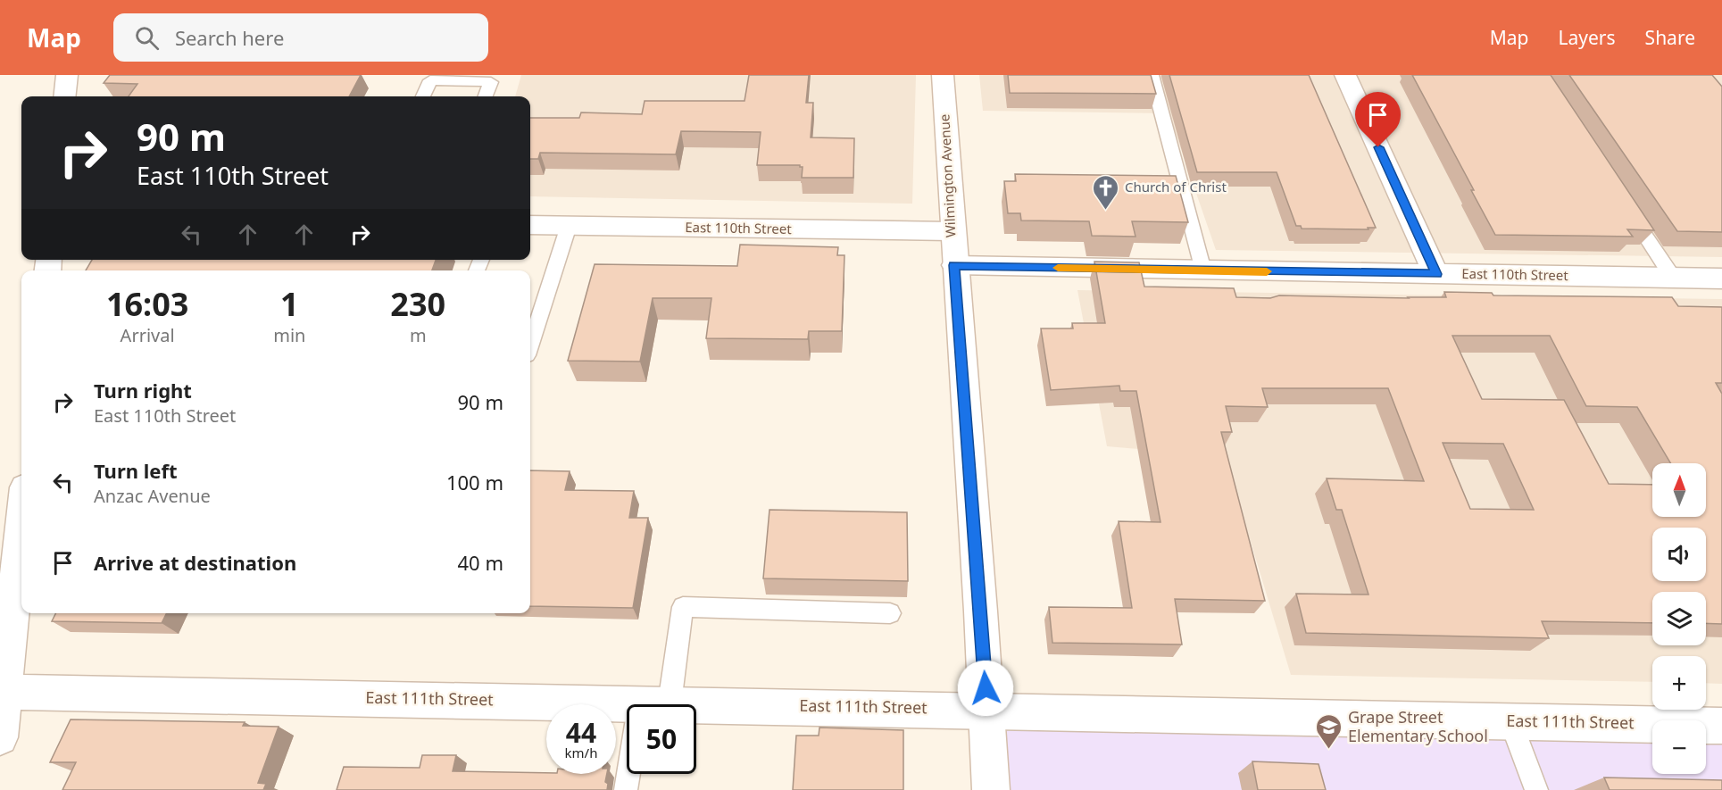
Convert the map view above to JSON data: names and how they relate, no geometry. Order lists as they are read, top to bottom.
{
  "streets": {
    "street": ["Wilmington Avenue", "East 110th Street", "East 111th Street"]
  },
  "crossings": [
    ["Wilmington Avenue", "East 110th Street"],
    ["Wilmington Avenue", "East 111th Street"]
  ],
  "places": {
    "church": ["Church of Christ"],
    "school or university": ["Grape Street Elementary School"]
  },
  "north": "top",
  "page": {
    "header": "Map",
    "search": "Search here",
    "nav": ["Map", "Layers", "Share"],
    "turn": ["90 m", "East 110th Street"],
    "eta": [
      "16:03",
      "Arrival",
      "1",
      "min",
      "230",
      "m"
    ],
    "list": [
      {
        "name": "Turn right",
        "note": "East 110th Street",
        "value": "90 m"
      },
      {
        "name": "Turn left",
        "note": "Anzac Avenue",
        "value": "100 m"
      },
      {
        "name": "Arrive at destination",
        "value": "40 m"
      }
    ],
    "map_buttons": ["+", "−"],
    "speed": "44 km/h",
    "limit": "50"
  }
}
